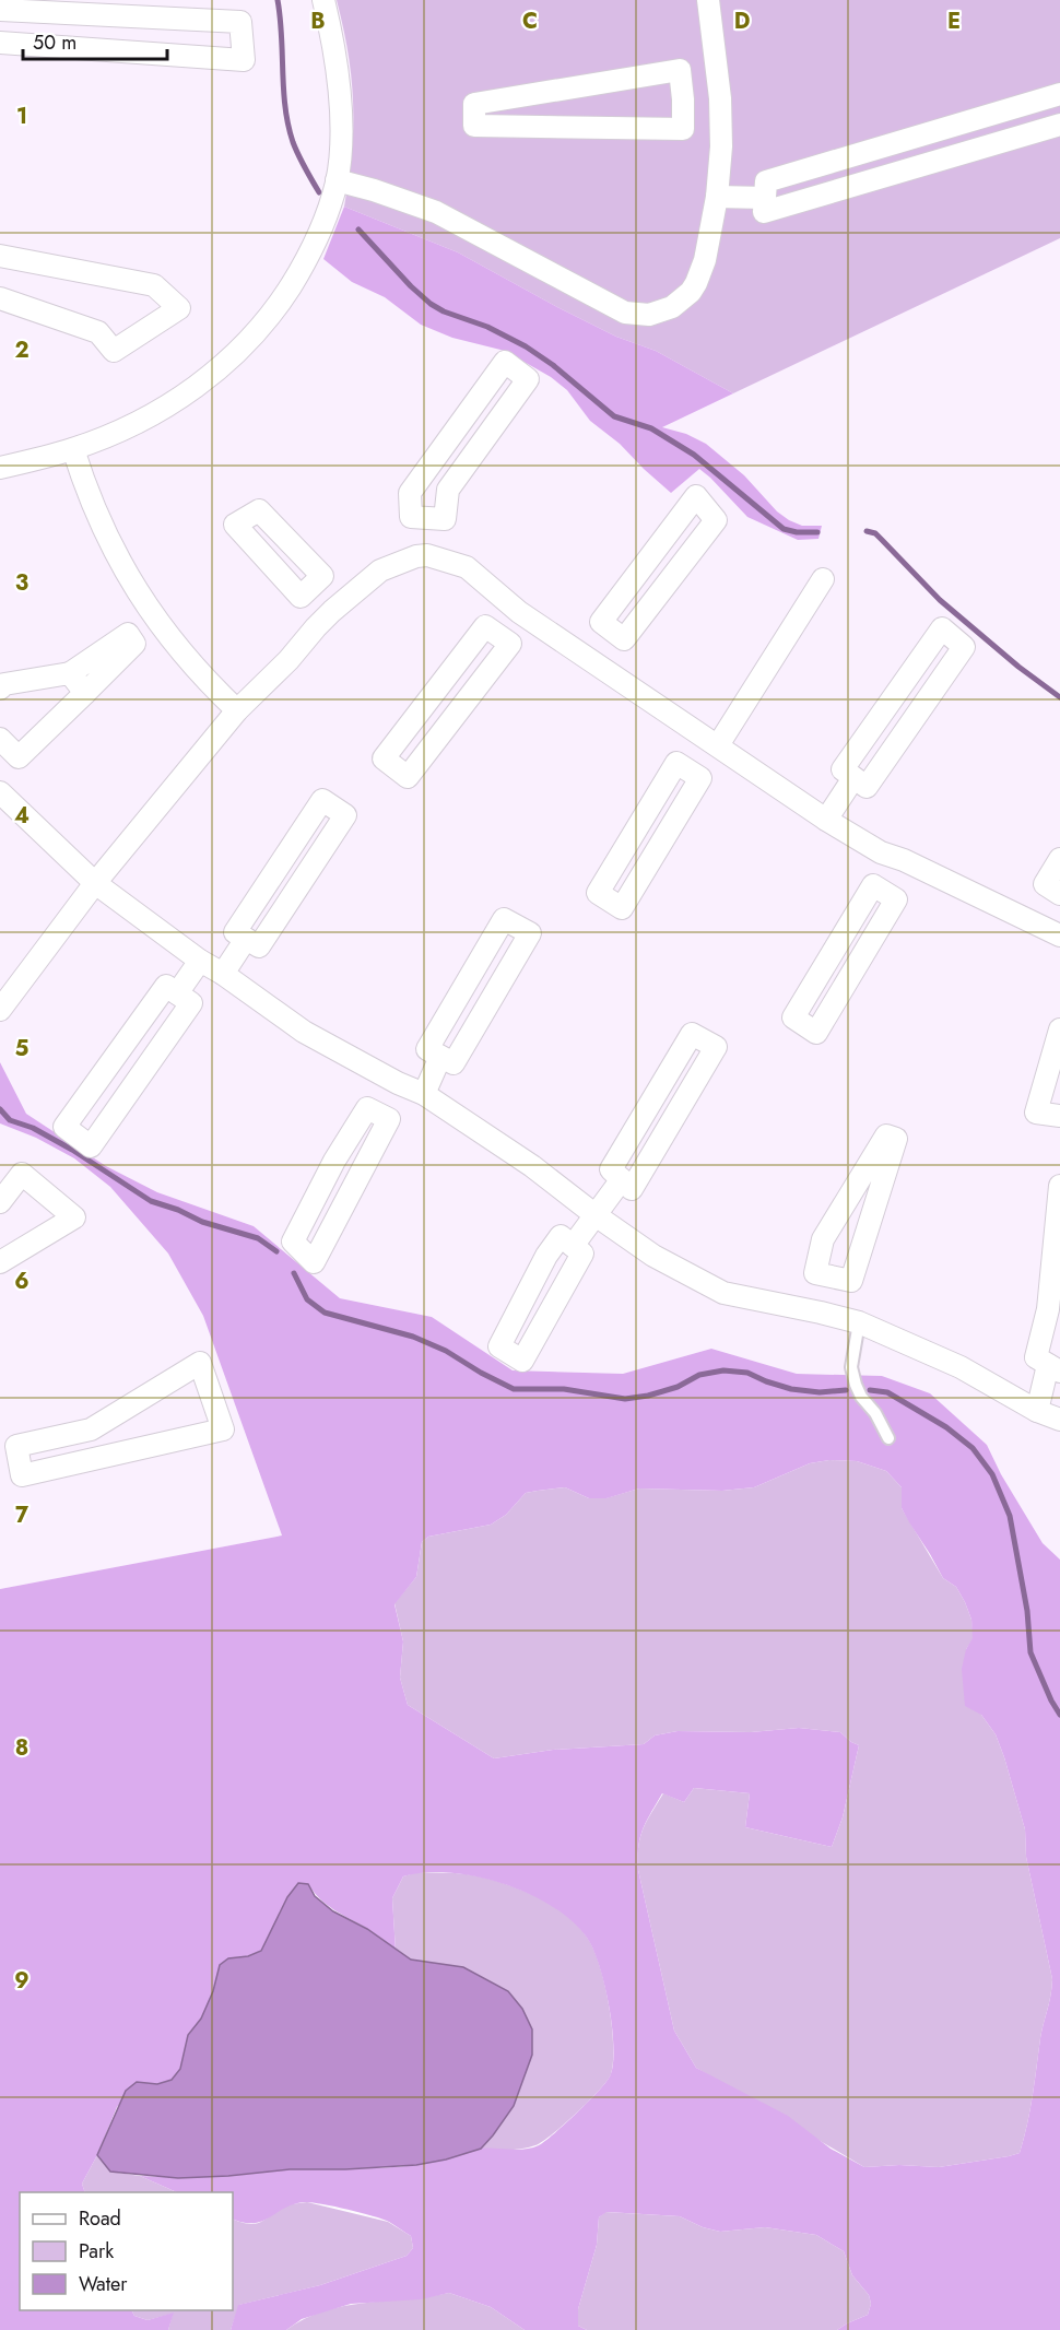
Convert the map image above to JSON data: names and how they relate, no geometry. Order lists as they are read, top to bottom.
{
  "legend": ["Road", "Park", "Water"],
  "scale_bar": "50 m",
  "grid": {
    "columns": [
      "B",
      "C",
      "D",
      "E"
    ],
    "rows": [
      "1",
      "2",
      "3",
      "4",
      "5",
      "6",
      "7",
      "8",
      "9"
    ]
  }
}
